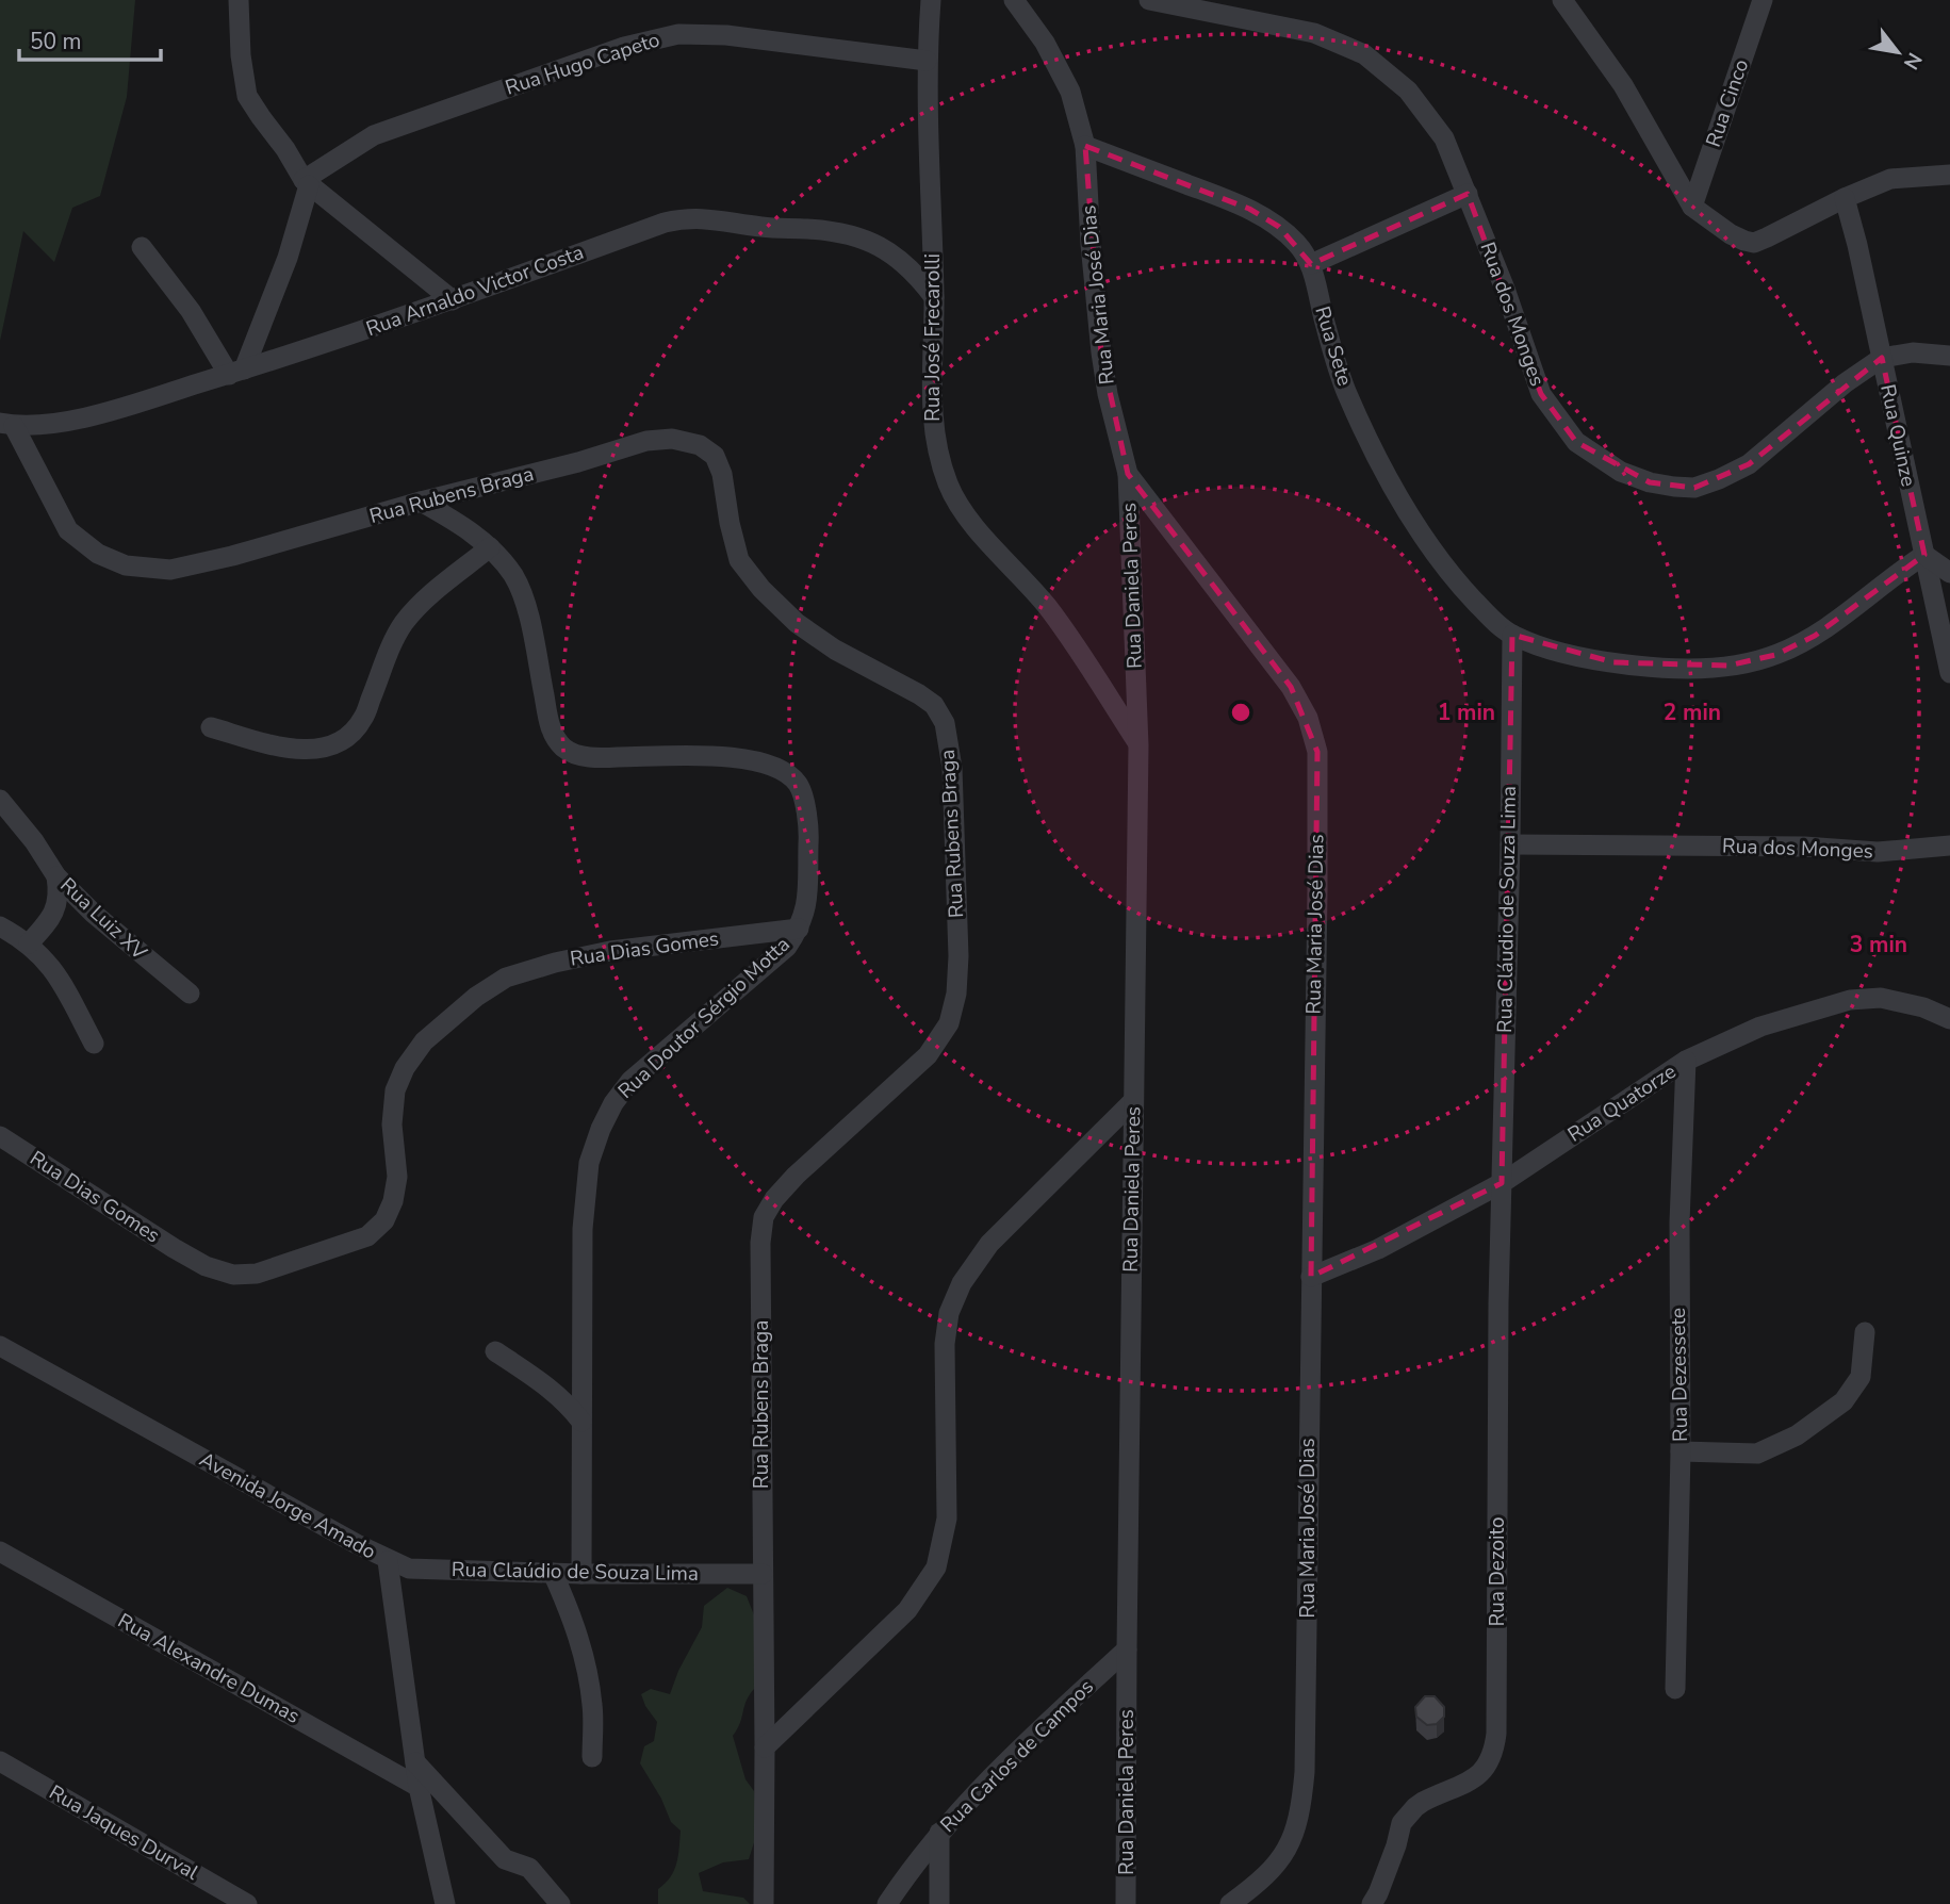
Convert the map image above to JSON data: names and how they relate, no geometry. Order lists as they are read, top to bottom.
{
  "streets": {
    "street": [
      "Rua Hugo Capeto",
      "Rua Cinco",
      "Rua Arnaldo Victor Costa",
      "Rua Maria José Dias",
      "Rua dos Monges",
      "Rua José Frecarolli",
      "Rua Sete",
      "Rua Quinze",
      "Rua Rubens Braga",
      "Rua Daniela Peres",
      "Rua Cláudio de Souza Lima",
      "Rua Luiz XV",
      "Rua Dias Gomes",
      "Rua Doutor Sérgio Motta",
      "Rua Quatorze",
      "Rua Dezessete",
      "Avenida Jorge Amado",
      "Rua Claúdio de Souza Lima",
      "Rua Dezoito",
      "Rua Alexandre Dumas",
      "Rua Carlos de Campos",
      "Rua Jaques Durval"
    ]
  },
  "crossings": [
    ["Rua Hugo Capeto", "Rua José Frecarolli"],
    ["Rua Arnaldo Victor Costa", "Rua José Frecarolli"],
    ["Rua Arnaldo Victor Costa", "Rua Rubens Braga"],
    ["Rua Maria José Dias", "Rua Sete"],
    ["Rua Maria José Dias", "Rua Daniela Peres"],
    ["Rua Maria José Dias", "Rua Quatorze"],
    ["Rua dos Monges", "Rua Quinze"],
    ["Rua dos Monges", "Rua Cláudio de Souza Lima"],
    ["Rua José Frecarolli", "Rua Daniela Peres"],
    ["Rua Sete", "Rua Cláudio de Souza Lima"],
    ["Rua Rubens Braga", "Rua Doutor Sérgio Motta"],
    ["Rua Rubens Braga", "Rua Claúdio de Souza Lima"],
    ["Rua Daniela Peres", "Rua Carlos de Campos"],
    ["Rua Cláudio de Souza Lima", "Rua Quatorze"],
    ["Rua Cláudio de Souza Lima", "Rua Dezoito"],
    ["Rua Dias Gomes", "Rua Doutor Sérgio Motta"],
    ["Rua Doutor Sérgio Motta", "Rua Claúdio de Souza Lima"],
    ["Rua Quatorze", "Rua Dezessete"],
    ["Rua Quatorze", "Rua Dezoito"],
    ["Avenida Jorge Amado", "Rua Claúdio de Souza Lima"],
    ["Avenida Jorge Amado", "Rua Alexandre Dumas"]
  ],
  "scale_bar": "50 m",
  "north": "bottom right",
  "rings": ["1 min", "2 min", "3 min"]
}
